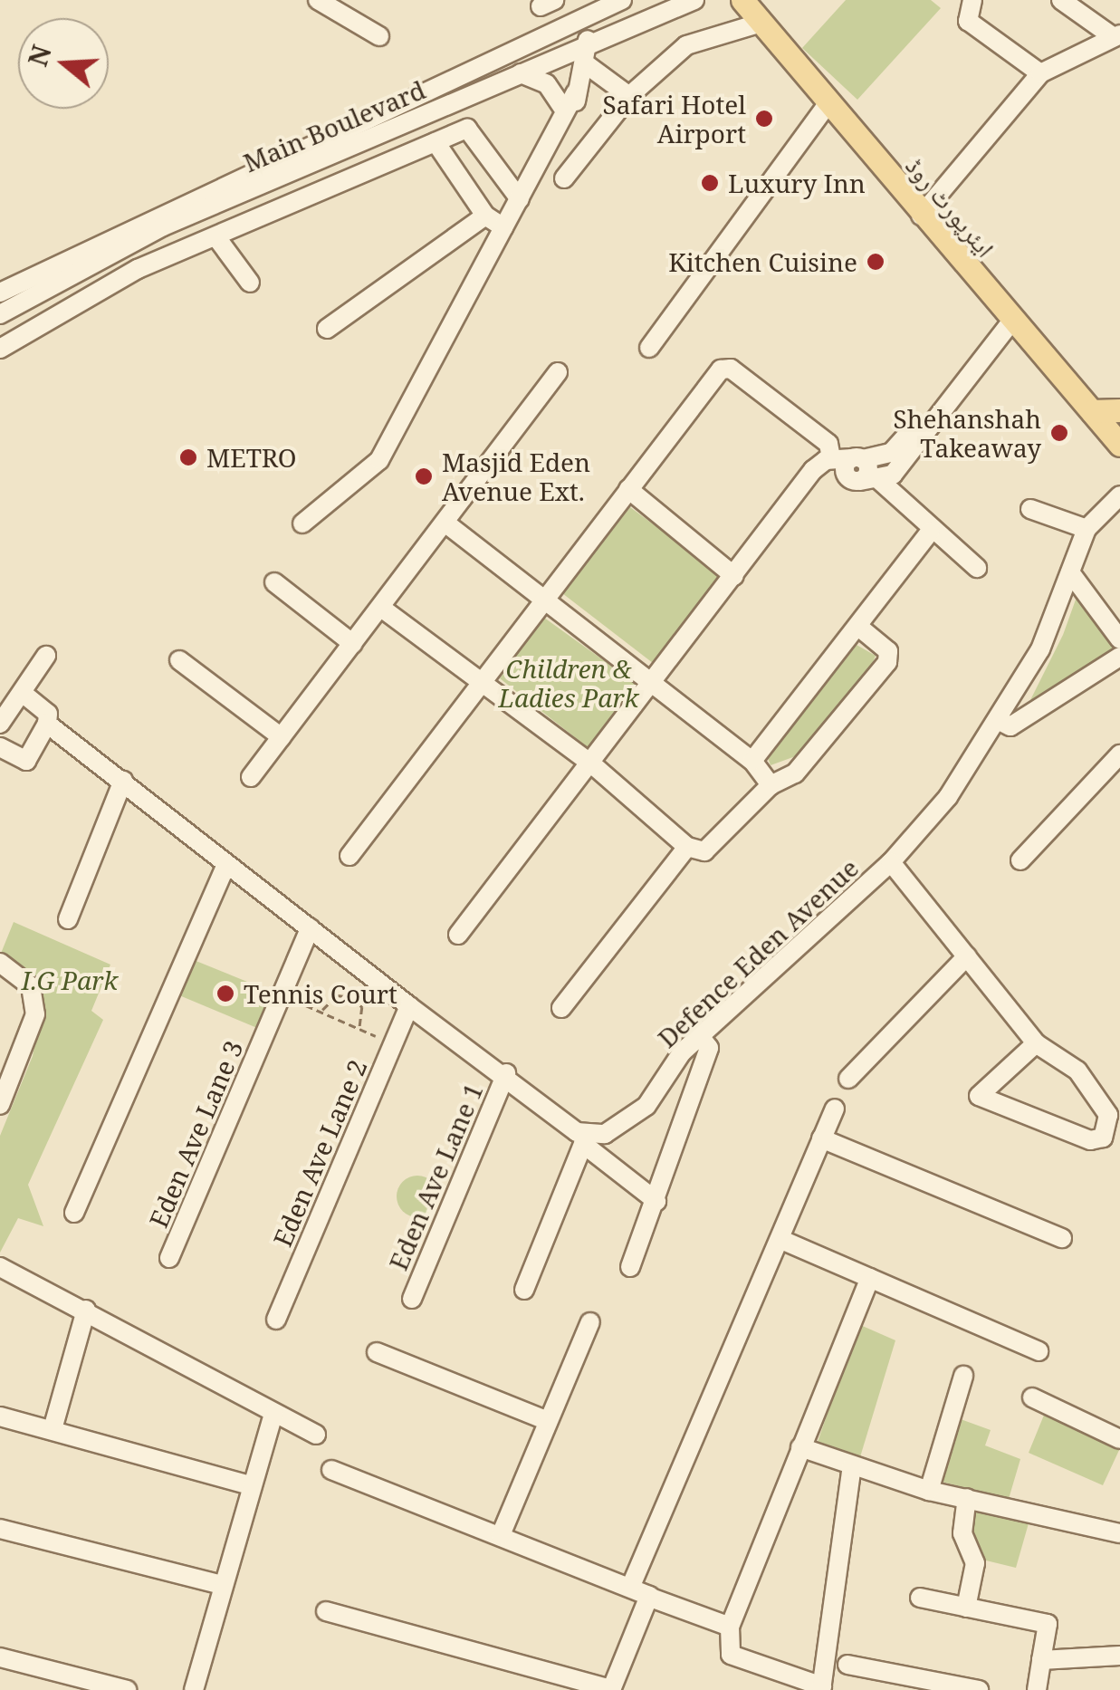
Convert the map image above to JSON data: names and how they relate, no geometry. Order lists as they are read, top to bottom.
{
  "streets": {
    "main road": ["ایئرپورٹ روڈ"],
    "street": [
      "Main Boulevard",
      "Defence Eden Avenue",
      "Eden Ave Lane 3",
      "Eden Ave Lane 2",
      "Eden Ave Lane 1"
    ]
  },
  "parks": ["Children & Ladies Park", "I.G Park"],
  "places": [
    "Safari Hotel Airport",
    "Luxury Inn",
    "Kitchen Cuisine",
    "Shehanshah Takeaway",
    "METRO",
    "Masjid Eden Avenue Ext.",
    "Tennis Court"
  ],
  "north": "left"
}
